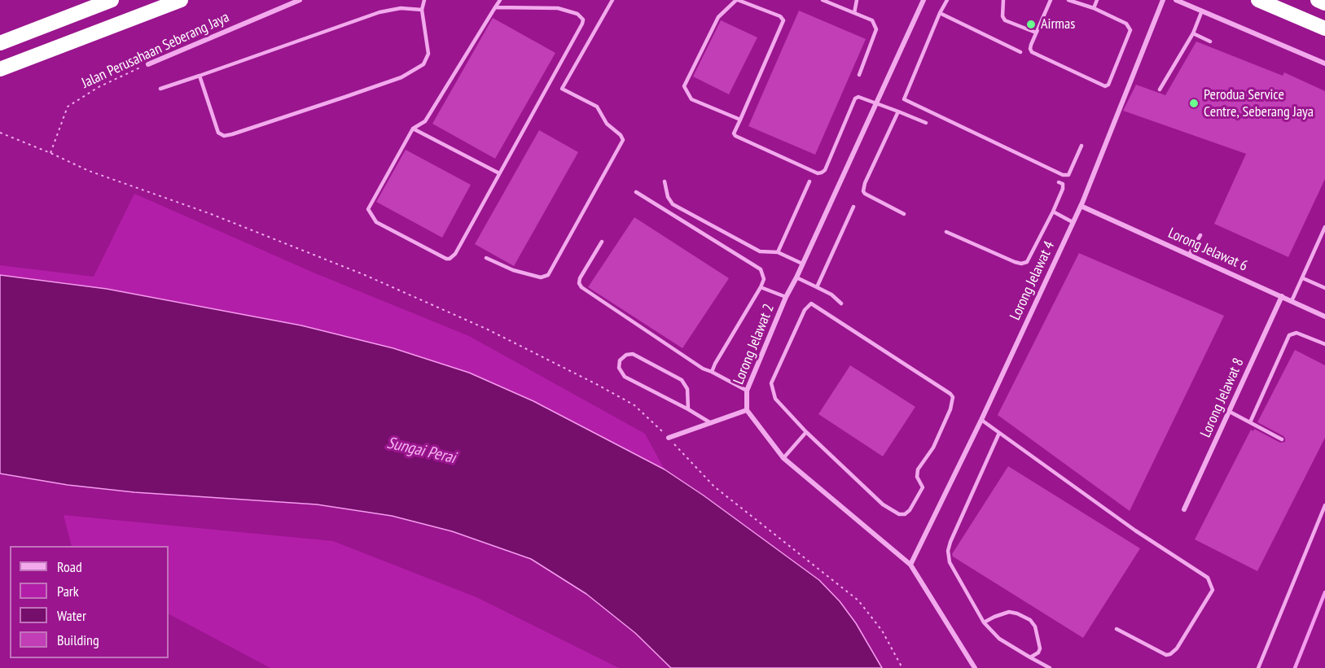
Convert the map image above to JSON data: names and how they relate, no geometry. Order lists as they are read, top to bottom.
{
  "streets": {
    "street": [
      "Jalan Perusahaan Seberang Jaya",
      "Lorong Jelawat 6",
      "Lorong Jelawat 4",
      "Lorong Jelawat 2",
      "Lorong Jelawat 8"
    ]
  },
  "crossings": [
    ["Lorong Jelawat 6", "Lorong Jelawat 4"],
    ["Lorong Jelawat 6", "Lorong Jelawat 8"]
  ],
  "water": ["Sungai Perai"],
  "places": ["Airmas", "Perodua Service Centre, Seberang Jaya"],
  "legend": [
    "Road",
    "Park",
    "Water",
    "Building"
  ]
}
